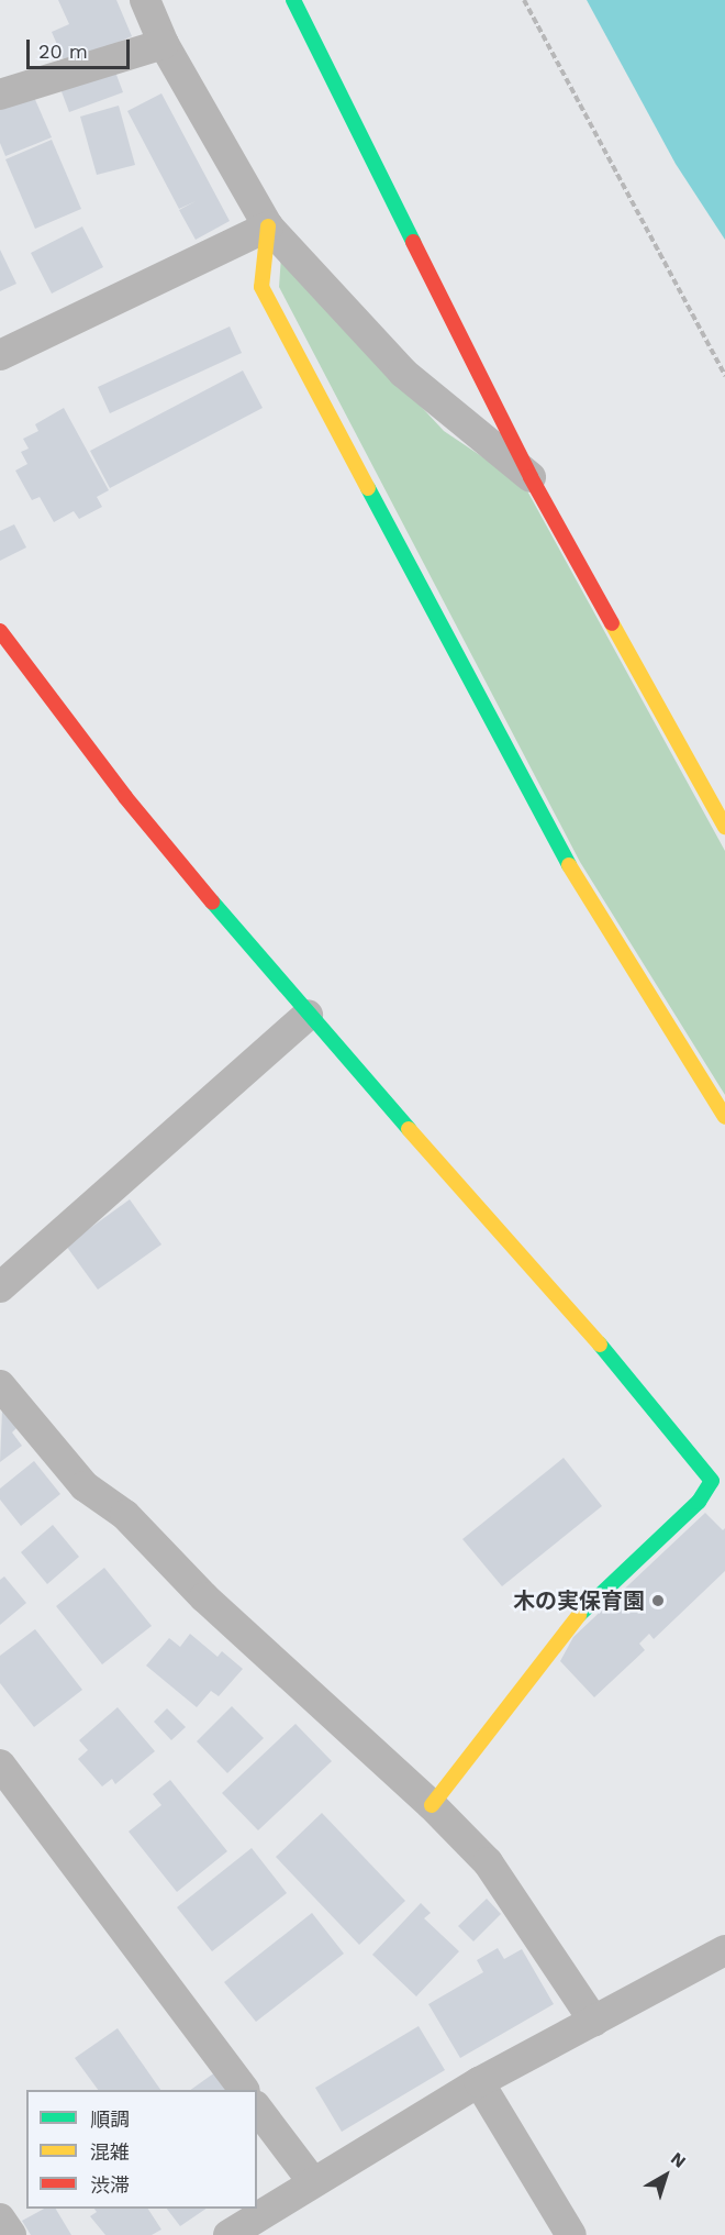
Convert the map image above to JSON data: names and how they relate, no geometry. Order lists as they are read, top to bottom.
{
  "places": ["木の実保育園"],
  "legend": ["順調", "混雑", "渋滞"],
  "scale_bar": "20 m",
  "north": "top right"
}
